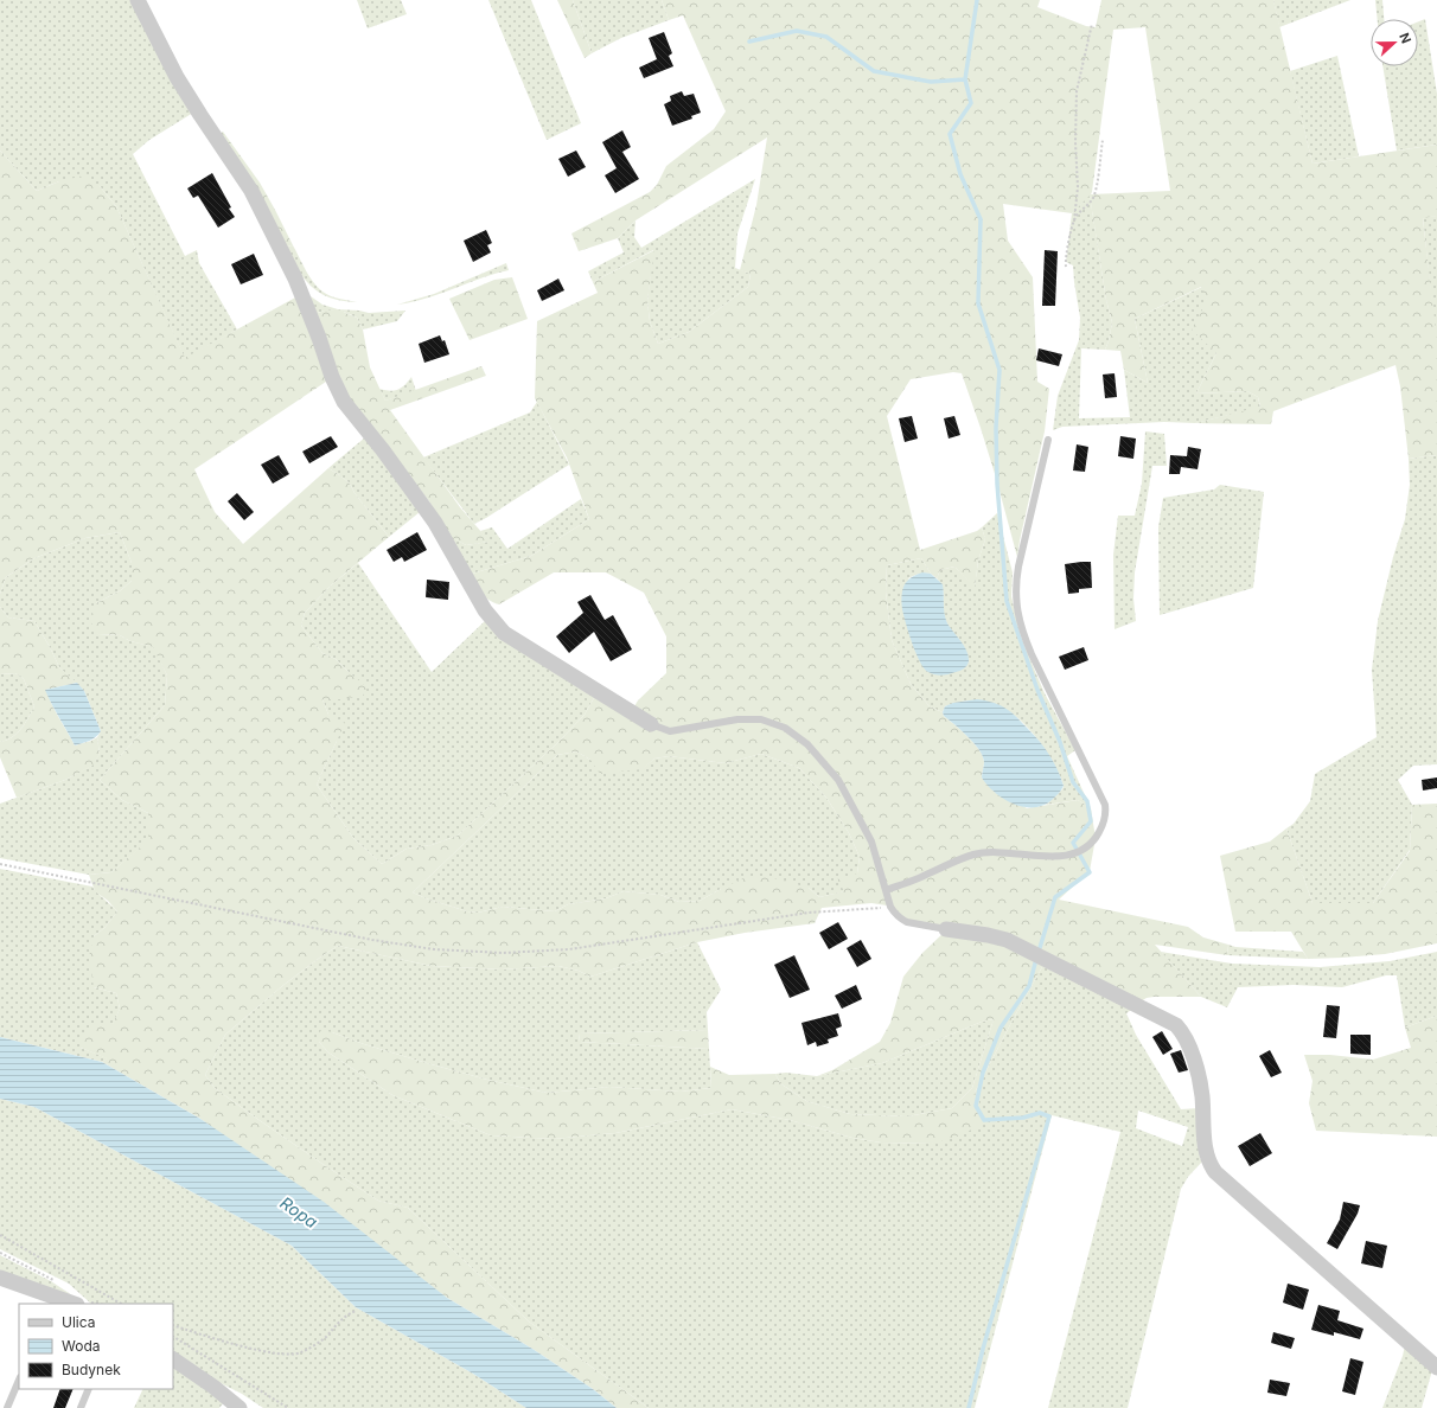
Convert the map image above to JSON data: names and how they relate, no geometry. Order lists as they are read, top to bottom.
{
  "water": ["Ropa"],
  "legend": ["Ulica", "Woda", "Budynek"],
  "north": "right"
}
